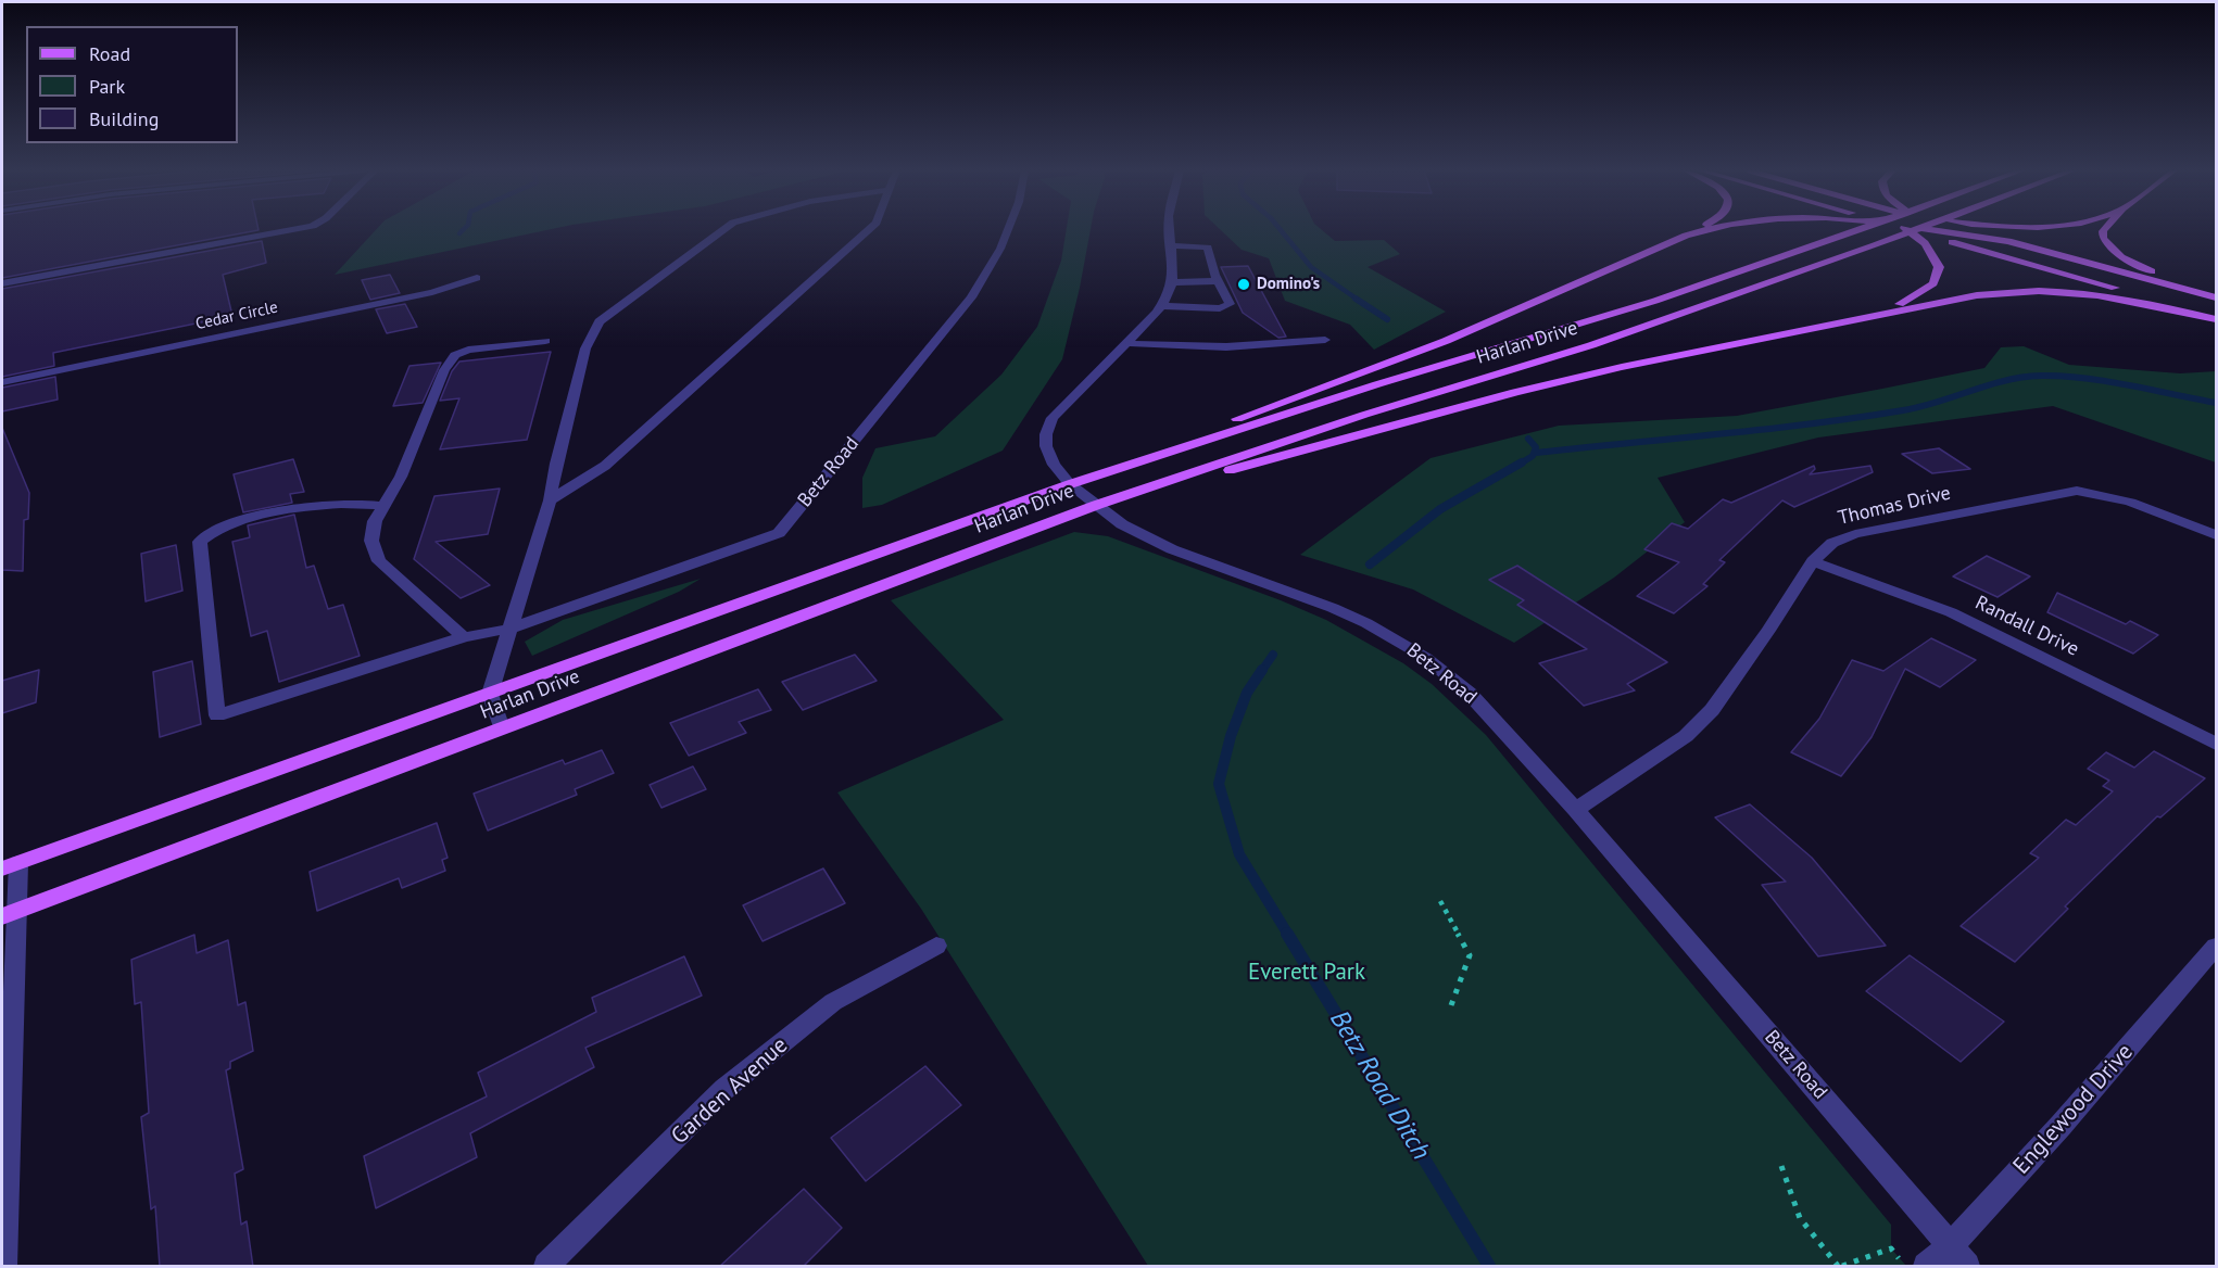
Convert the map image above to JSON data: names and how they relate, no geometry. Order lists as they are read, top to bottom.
{
  "streets": {
    "main road": ["Harlan Drive"],
    "street": [
      "Cedar Circle",
      "Betz Road",
      "Thomas Drive",
      "Randall Drive",
      "Garden Avenue",
      "Englewood Drive"
    ]
  },
  "crossings": [
    ["Harlan Drive", "Betz Road"],
    ["Betz Road", "Thomas Drive"],
    ["Betz Road", "Englewood Drive"],
    ["Thomas Drive", "Randall Drive"]
  ],
  "water": ["Betz Road Ditch"],
  "parks": ["Everett Park"],
  "places": ["Domino's"],
  "legend": ["Road", "Park", "Building"]
}
